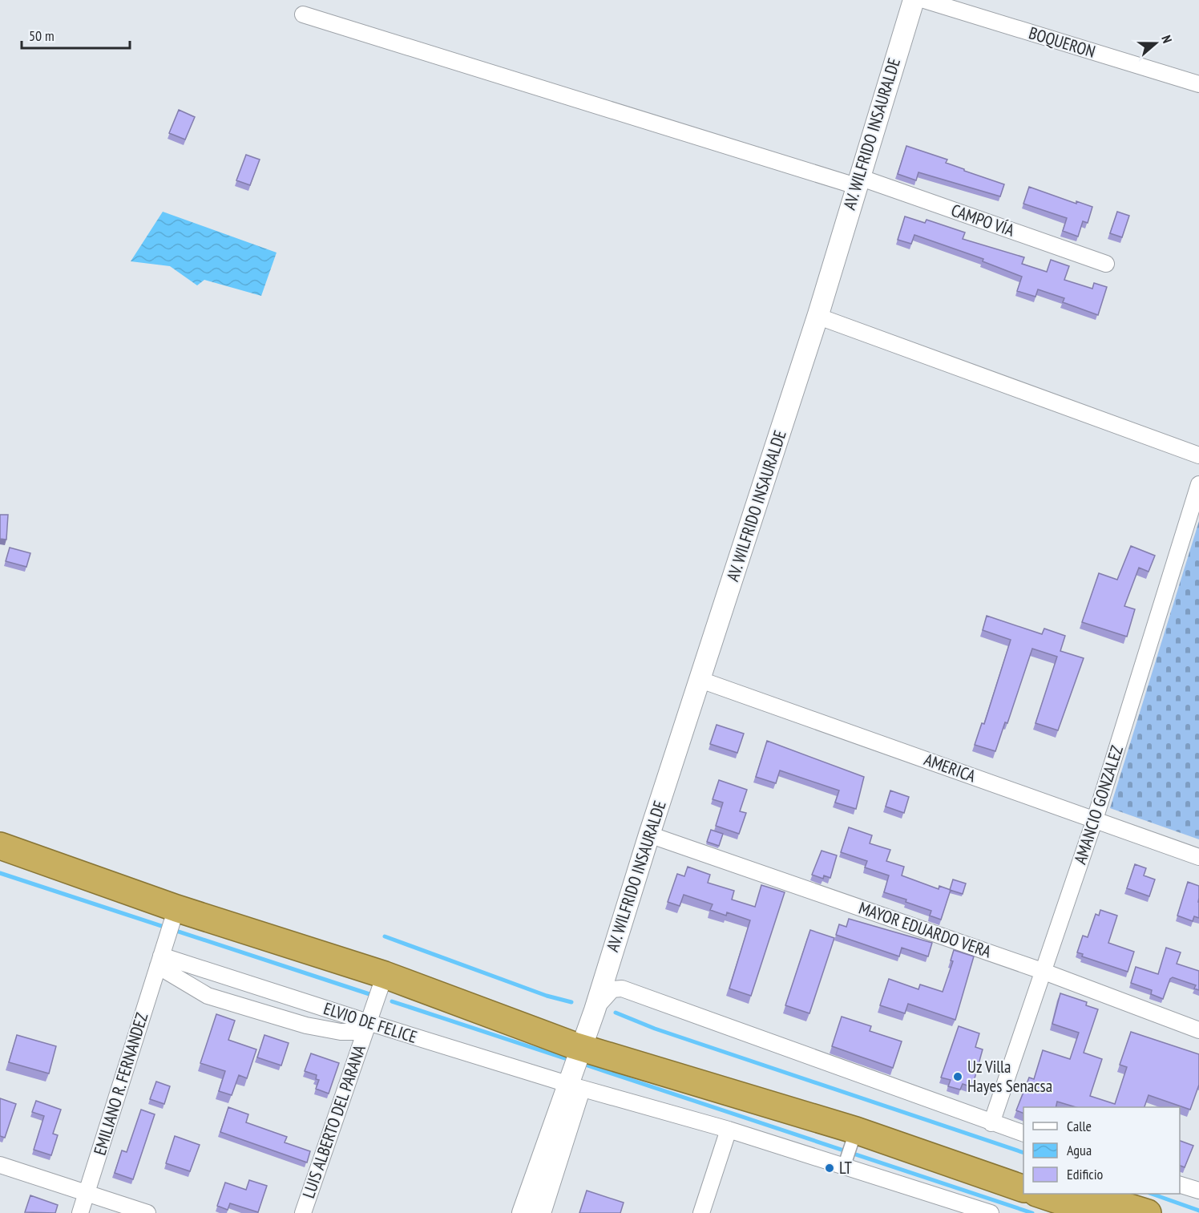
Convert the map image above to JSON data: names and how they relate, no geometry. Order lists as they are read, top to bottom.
{
  "streets": {
    "street": [
      "BOQUERON",
      "AV. WILFRIDO INSAURALDE",
      "CAMPO VÍA",
      "AMERICA",
      "AMANCIO GONZALEZ",
      "MAYOR EDUARDO VERA",
      "ELVIO DE FELICE",
      "EMILIANO R. FERNANDEZ",
      "LUIS ALBERTO DEL PARANA"
    ]
  },
  "crossings": [
    ["AV. WILFRIDO INSAURALDE", "CAMPO VÍA"],
    ["AV. WILFRIDO INSAURALDE", "AMERICA"],
    ["AV. WILFRIDO INSAURALDE", "MAYOR EDUARDO VERA"],
    ["AMERICA", "AMANCIO GONZALEZ"],
    ["AMANCIO GONZALEZ", "MAYOR EDUARDO VERA"],
    ["ELVIO DE FELICE", "EMILIANO R. FERNANDEZ"],
    ["ELVIO DE FELICE", "LUIS ALBERTO DEL PARANA"]
  ],
  "places": ["Uz Villa Hayes Senacsa", "LT"],
  "legend": ["Calle", "Agua", "Edificio"],
  "scale_bar": "50 m",
  "north": "right"
}
